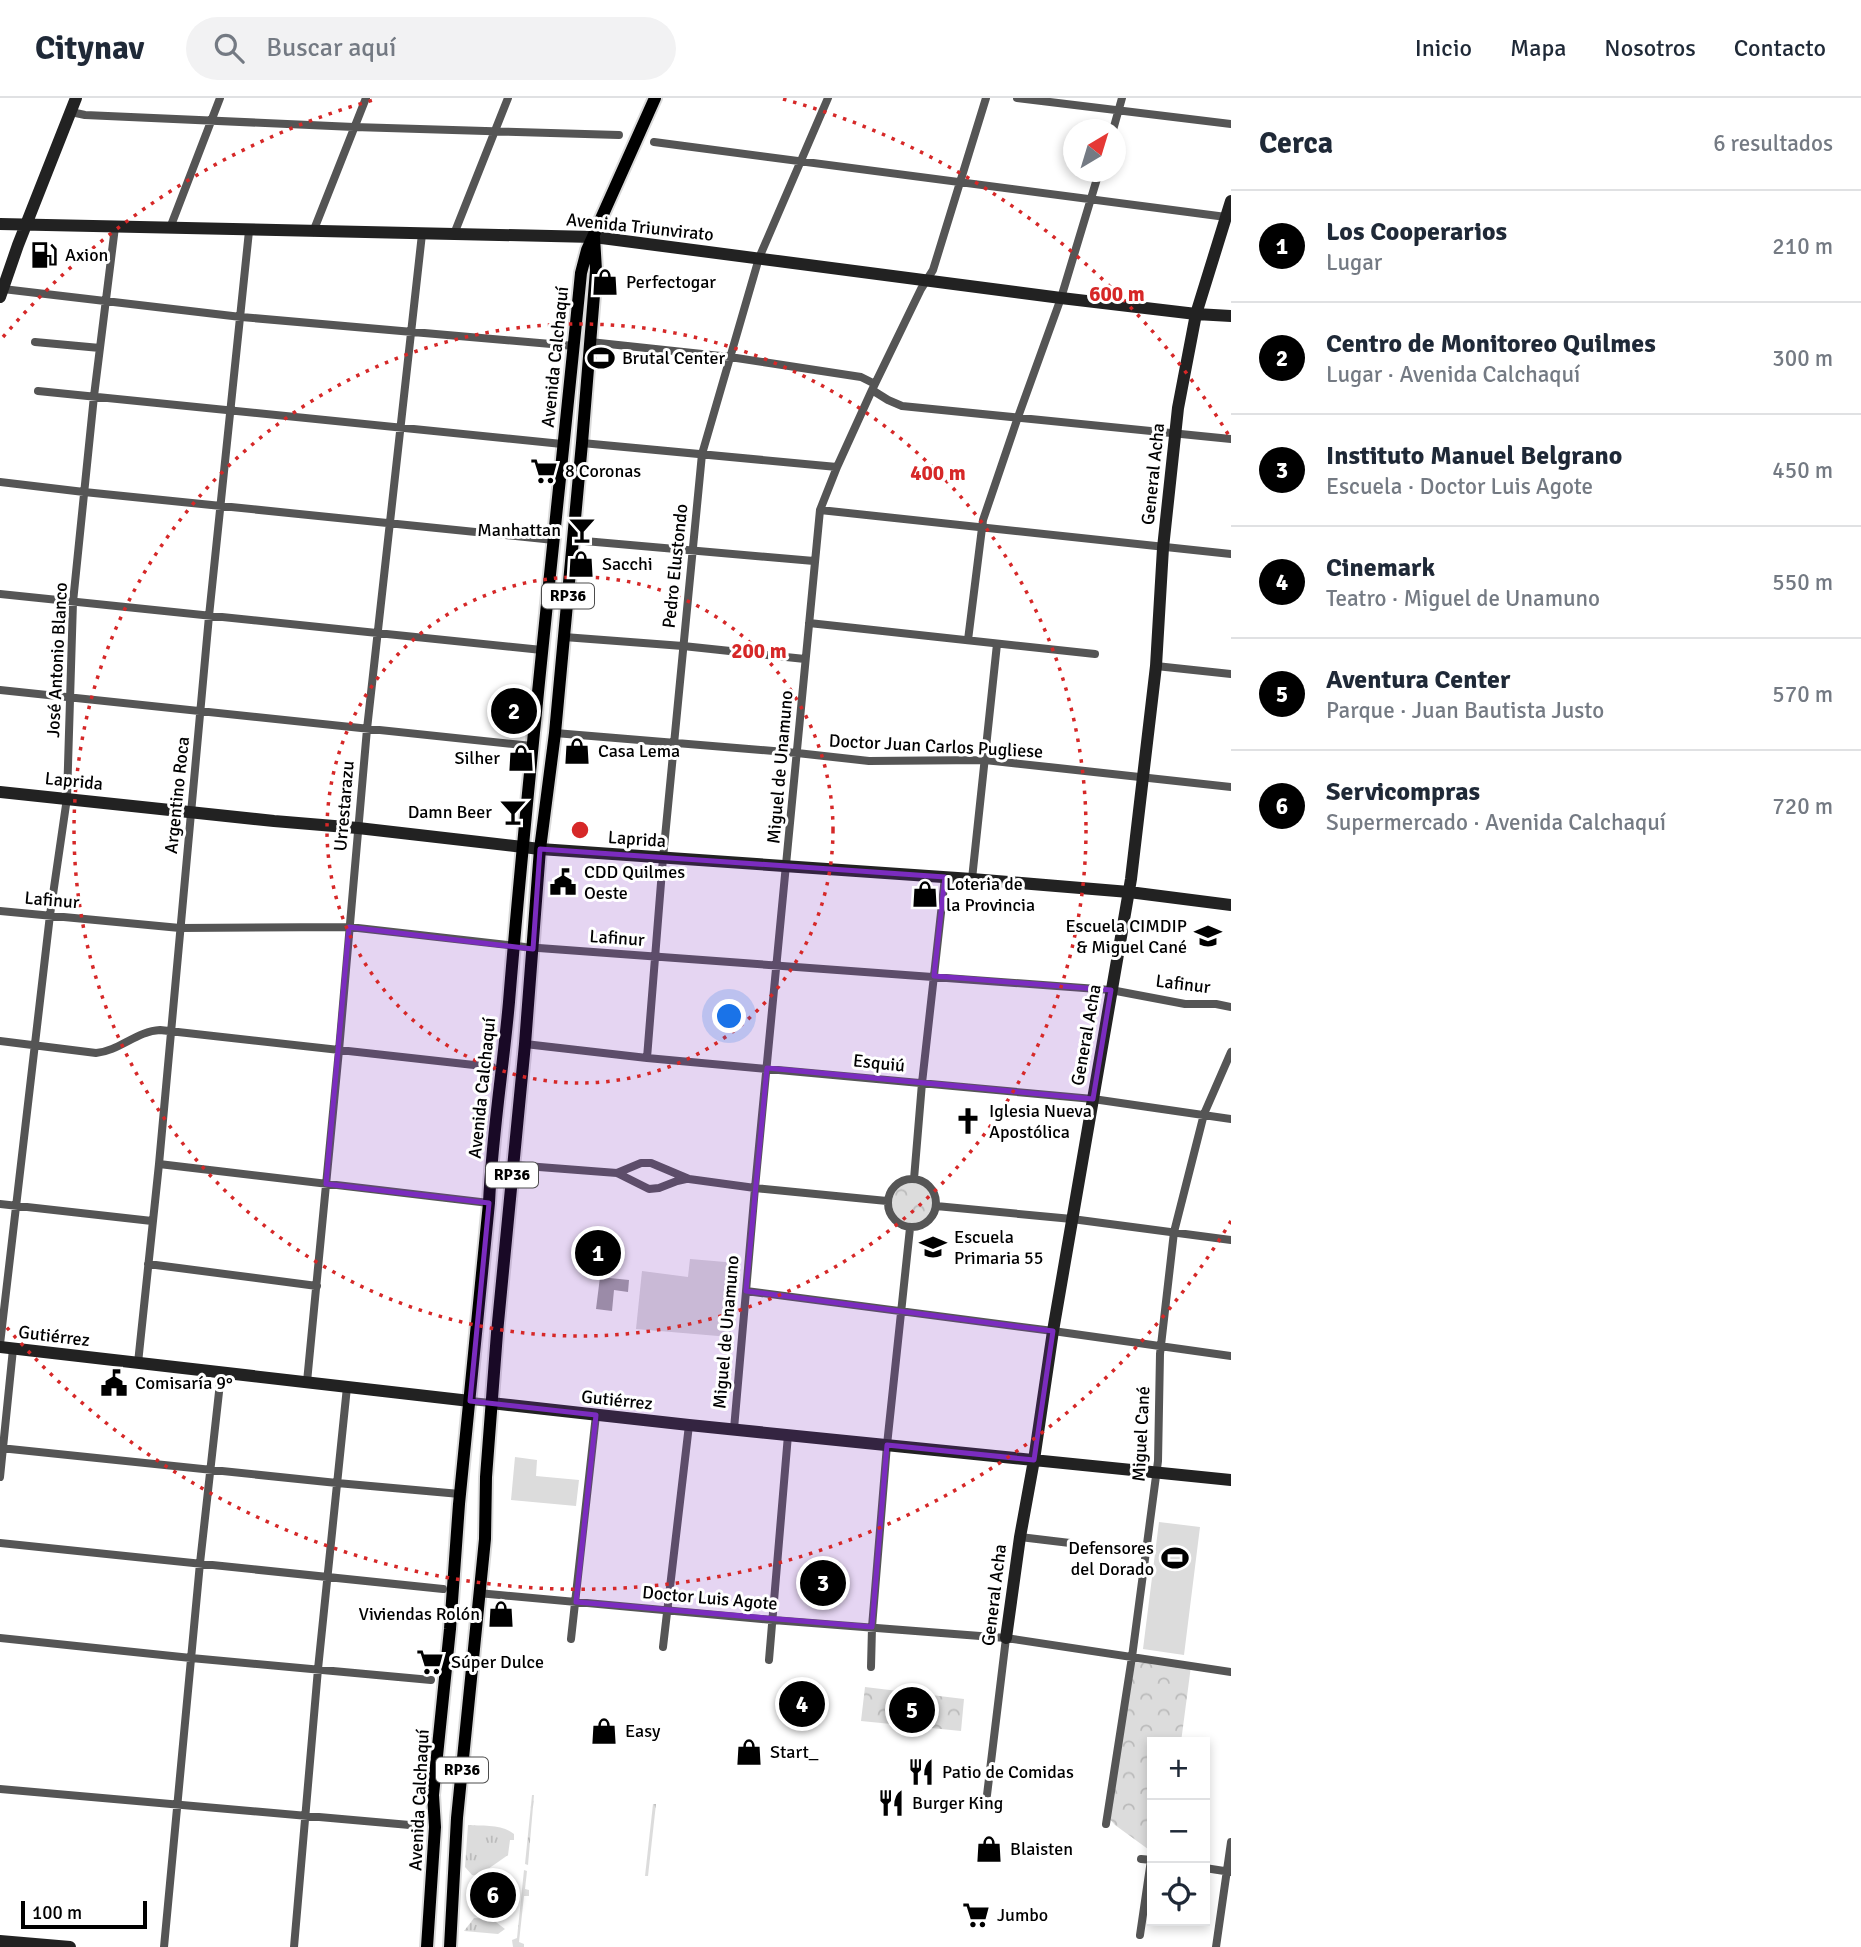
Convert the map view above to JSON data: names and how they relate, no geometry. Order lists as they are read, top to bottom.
{
  "streets": {
    "main road": ["Avenida Calchaquí", "RP36"],
    "street": [
      "Avenida Triunvirato",
      "General Acha",
      "Pedro Elustondo",
      "José Antonio Blanco",
      "Doctor Juan Carlos Pugliese",
      "Miguel de Unamuno",
      "Laprida",
      "Argentino Roca",
      "Urrestarazu",
      "Lafinur",
      "Esquiú",
      "Gutiérrez",
      "Miguel Cané",
      "Doctor Luis Agote"
    ]
  },
  "crossings": [
    ["Avenida Triunvirato", "Avenida Calchaquí"],
    ["Avenida Triunvirato", "General Acha"],
    ["Avenida Triunvirato", "Pedro Elustondo"],
    ["Avenida Triunvirato", "José Antonio Blanco"],
    ["Avenida Triunvirato", "Miguel de Unamuno"],
    ["Avenida Triunvirato", "Argentino Roca"],
    ["Avenida Triunvirato", "Urrestarazu"],
    ["Avenida Calchaquí", "Doctor Juan Carlos Pugliese"],
    ["Avenida Calchaquí", "Laprida"],
    ["Avenida Calchaquí", "Lafinur"],
    ["Avenida Calchaquí", "Esquiú"],
    ["Avenida Calchaquí", "Gutiérrez"],
    ["Avenida Calchaquí", "Doctor Luis Agote"],
    ["General Acha", "Doctor Juan Carlos Pugliese"],
    ["General Acha", "Laprida"],
    ["General Acha", "Lafinur"],
    ["General Acha", "Esquiú"],
    ["General Acha", "Gutiérrez"],
    ["General Acha", "Doctor Luis Agote"],
    ["Pedro Elustondo", "Doctor Juan Carlos Pugliese"],
    ["Pedro Elustondo", "Laprida"],
    ["Pedro Elustondo", "Lafinur"],
    ["Pedro Elustondo", "Esquiú"],
    ["José Antonio Blanco", "Laprida"],
    ["José Antonio Blanco", "Lafinur"],
    ["José Antonio Blanco", "Gutiérrez"],
    ["Doctor Juan Carlos Pugliese", "Miguel de Unamuno"],
    ["Miguel de Unamuno", "Laprida"],
    ["Miguel de Unamuno", "Lafinur"],
    ["Miguel de Unamuno", "Esquiú"],
    ["Miguel de Unamuno", "Gutiérrez"],
    ["Laprida", "Argentino Roca"],
    ["Laprida", "Urrestarazu"],
    ["Argentino Roca", "Lafinur"],
    ["Argentino Roca", "Gutiérrez"],
    ["Urrestarazu", "Lafinur"],
    ["Urrestarazu", "Gutiérrez"],
    ["Esquiú", "Miguel Cané"],
    ["Gutiérrez", "Miguel Cané"],
    ["Miguel Cané", "Doctor Luis Agote"]
  ],
  "places": {
    "fuel station": ["Axion"],
    "shop": [
      "Perfectogar",
      "Sacchi",
      "Casa Lema",
      "Silher",
      "Loteria de la Provincia",
      "Viviendas Rolón",
      "Easy",
      "Start_",
      "Blaisten"
    ],
    "sports": ["Brutal Center", "Defensores del Dorado"],
    "supermarket": ["8 Coronas", "Súper Dulce", "Jumbo"],
    "bar": ["Manhattan", "Damn Beer"],
    "public building": ["CDD Quilmes Oeste", "Comisaría 9°"],
    "school or university": ["Escuela CIMDIP & Miguel Cané", "Escuela Primaria 55"],
    "church": ["Iglesia Nueva Apostólica"],
    "restaurant": ["Patio de Comidas", "Burger King"]
  },
  "scale_bar": "100 m",
  "north": "top right",
  "page": {
    "header": "Citynav",
    "search": "Buscar aquí",
    "nav": [
      "Inicio",
      "Mapa",
      "Nosotros",
      "Contacto"
    ],
    "heading": ["Cerca", "6 resultados"],
    "list": [
      {
        "mark": "1",
        "name": "Los Cooperarios",
        "note": "Lugar",
        "value": "210 m"
      },
      {
        "mark": "2",
        "name": "Centro de Monitoreo Quilmes",
        "note": "Lugar · Avenida Calchaquí",
        "value": "300 m"
      },
      {
        "mark": "3",
        "name": "Instituto Manuel Belgrano",
        "note": "Escuela · Doctor Luis Agote",
        "value": "450 m"
      },
      {
        "mark": "4",
        "name": "Cinemark",
        "note": "Teatro · Miguel de Unamuno",
        "value": "550 m"
      },
      {
        "mark": "5",
        "name": "Aventura Center",
        "note": "Parque · Juan Bautista Justo",
        "value": "570 m"
      },
      {
        "mark": "6",
        "name": "Servicompras",
        "note": "Supermercado · Avenida Calchaquí",
        "value": "720 m"
      }
    ],
    "pins": [
      "2",
      "1",
      "3",
      "4",
      "5",
      "6"
    ],
    "map_buttons": ["+", "−"],
    "scale": "100 m"
  },
  "rings": ["600 m", "400 m", "200 m"]
}
